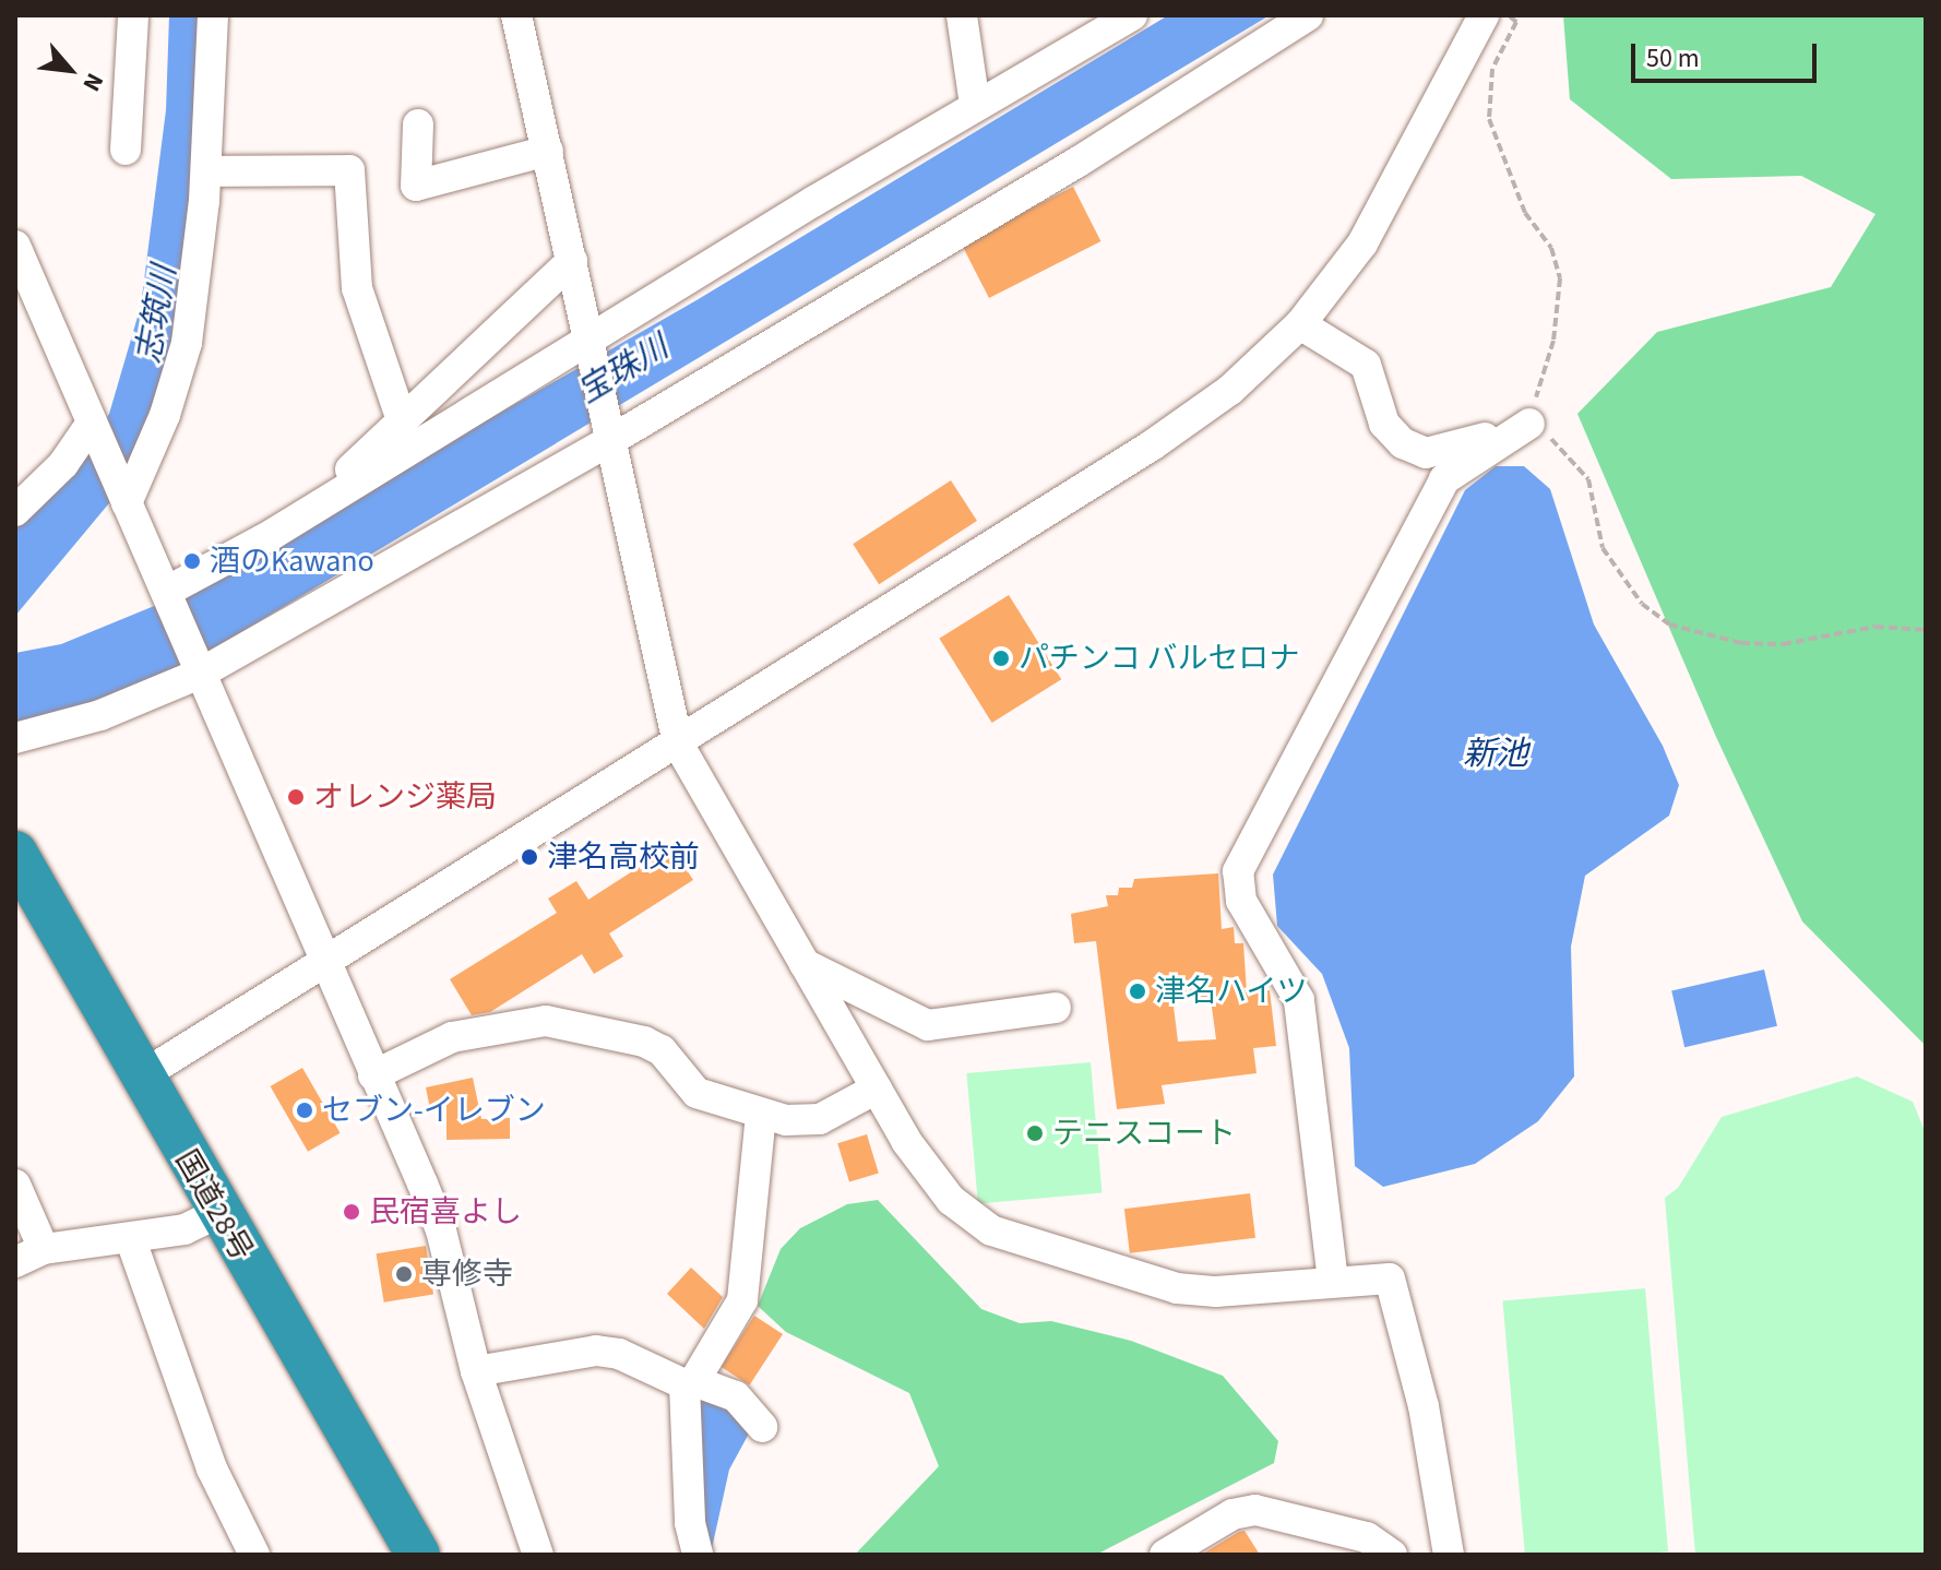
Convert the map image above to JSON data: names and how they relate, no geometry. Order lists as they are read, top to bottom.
{
  "streets": {
    "highway": ["国道28号"]
  },
  "water": ["志筑川", "宝珠川", "新池"],
  "places": [
    "酒のKawano",
    "パチンコ バルセロナ",
    "オレンジ薬局",
    "津名高校前",
    "津名ハイツ",
    "セブン-イレブン",
    "テニスコート",
    "民宿喜よし",
    "専修寺"
  ],
  "scale_bar": "50 m",
  "north": "bottom right"
}
